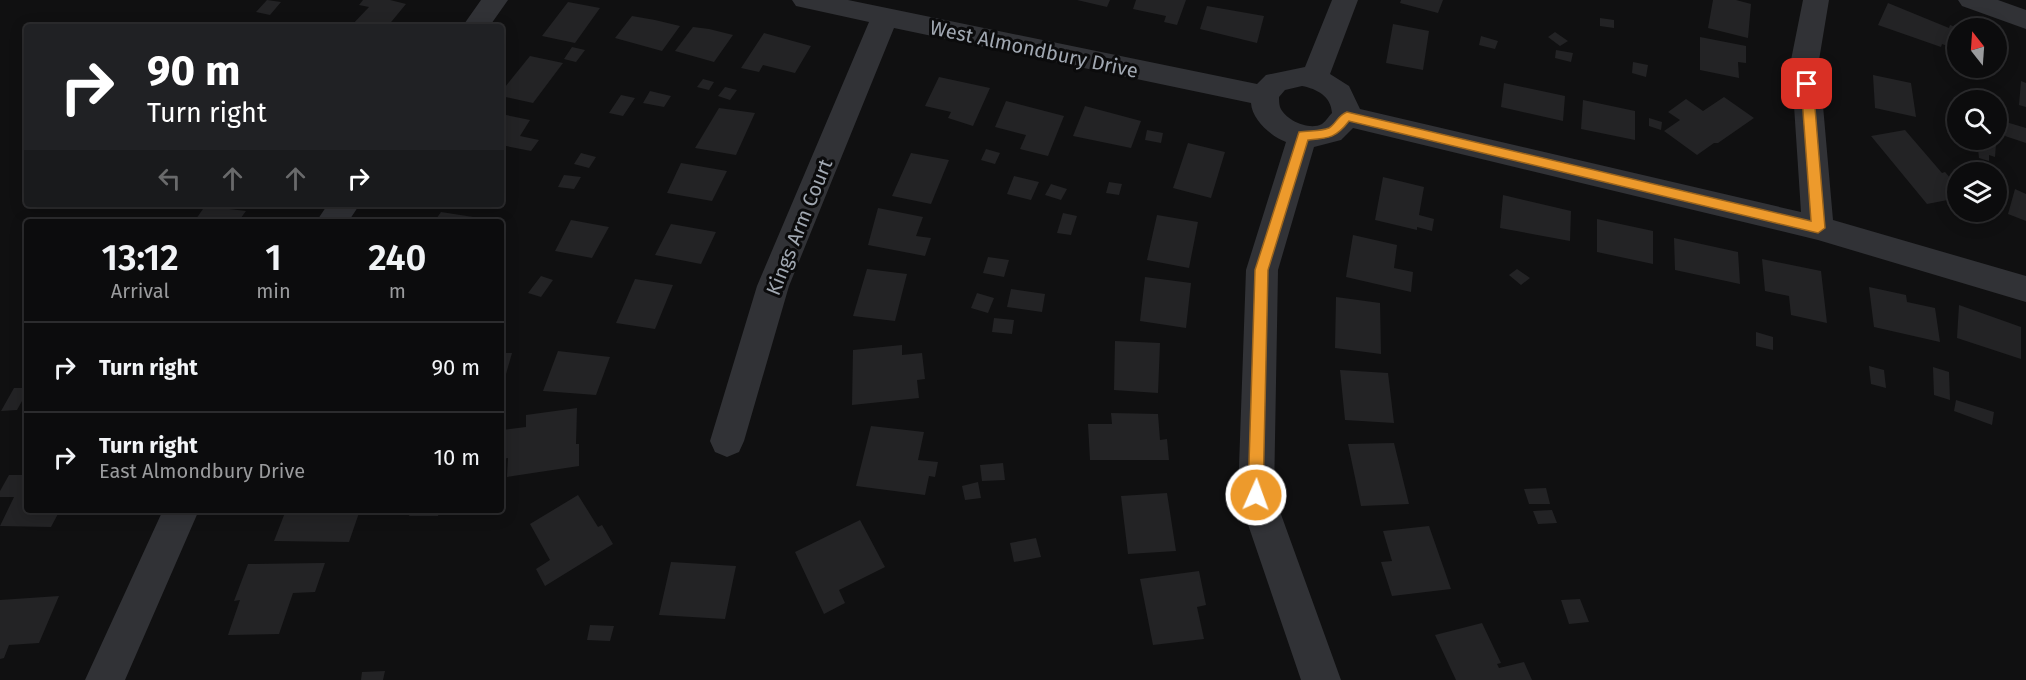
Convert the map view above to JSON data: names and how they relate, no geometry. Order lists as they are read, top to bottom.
{
  "streets": {
    "street": ["West Almondbury Drive", "Kings Arm Court"]
  },
  "crossings": [
    ["West Almondbury Drive", "Kings Arm Court"]
  ],
  "north": "top",
  "page": {
    "turn": ["90 m", "Turn right"],
    "eta": [
      "13:12",
      "Arrival",
      "1",
      "min",
      "240",
      "m"
    ],
    "list": [
      {
        "name": "Turn right",
        "value": "90 m"
      },
      {
        "name": "Turn right",
        "note": "East Almondbury Drive",
        "value": "10 m"
      }
    ]
  }
}
